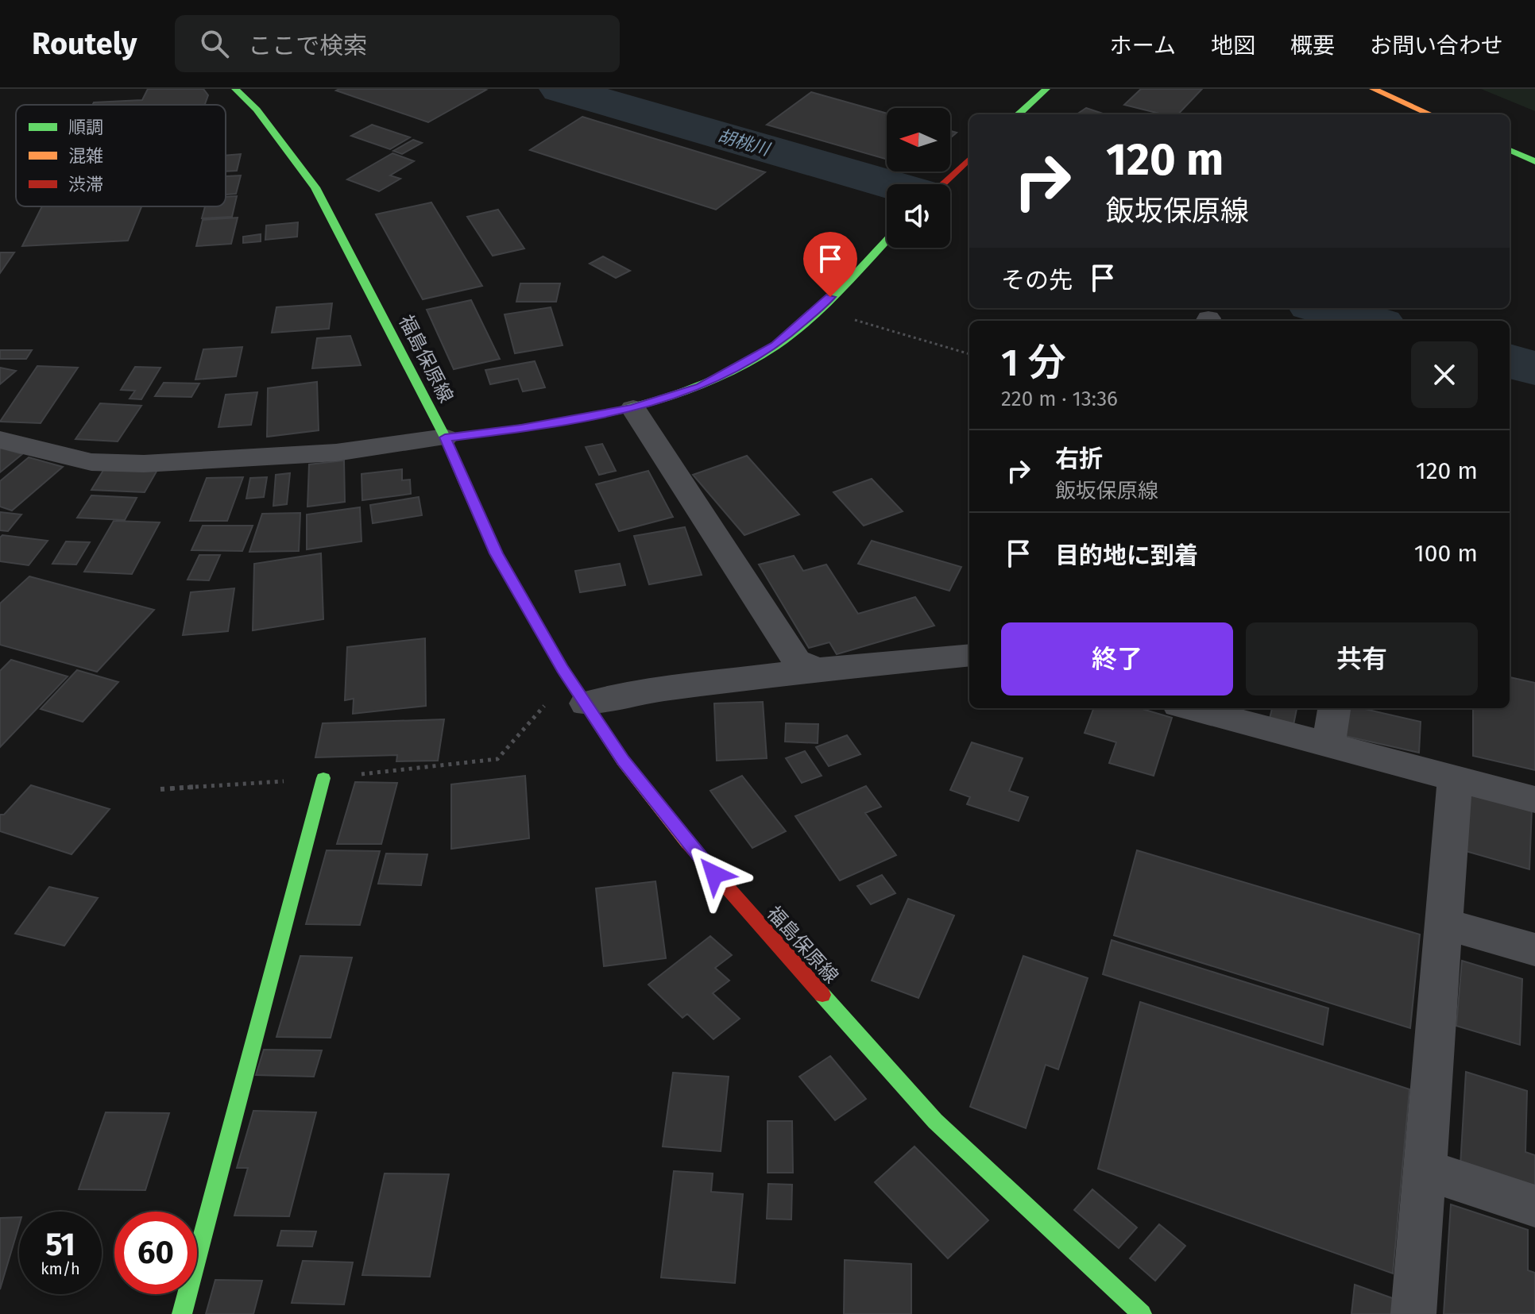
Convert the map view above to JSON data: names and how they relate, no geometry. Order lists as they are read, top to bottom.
{
  "streets": {
    "main road": ["福島保原線"]
  },
  "water": ["胡桃川"],
  "legend": ["順調", "混雑", "渋滞"],
  "north": "left",
  "page": {
    "header": "Routely",
    "search": "ここで検索",
    "nav": [
      "ホーム",
      "地図",
      "概要",
      "お問い合わせ"
    ],
    "turn": ["120 m", "飯坂保原線"],
    "then": "その先",
    "heading": ["1 分", "220 m · 13:36"],
    "list": [
      {
        "name": "右折",
        "note": "飯坂保原線",
        "value": "120 m"
      },
      {
        "name": "目的地に到着",
        "value": "100 m"
      }
    ],
    "buttons": ["終了", "共有"],
    "speed": "51 km/h",
    "limit": "60"
  }
}
